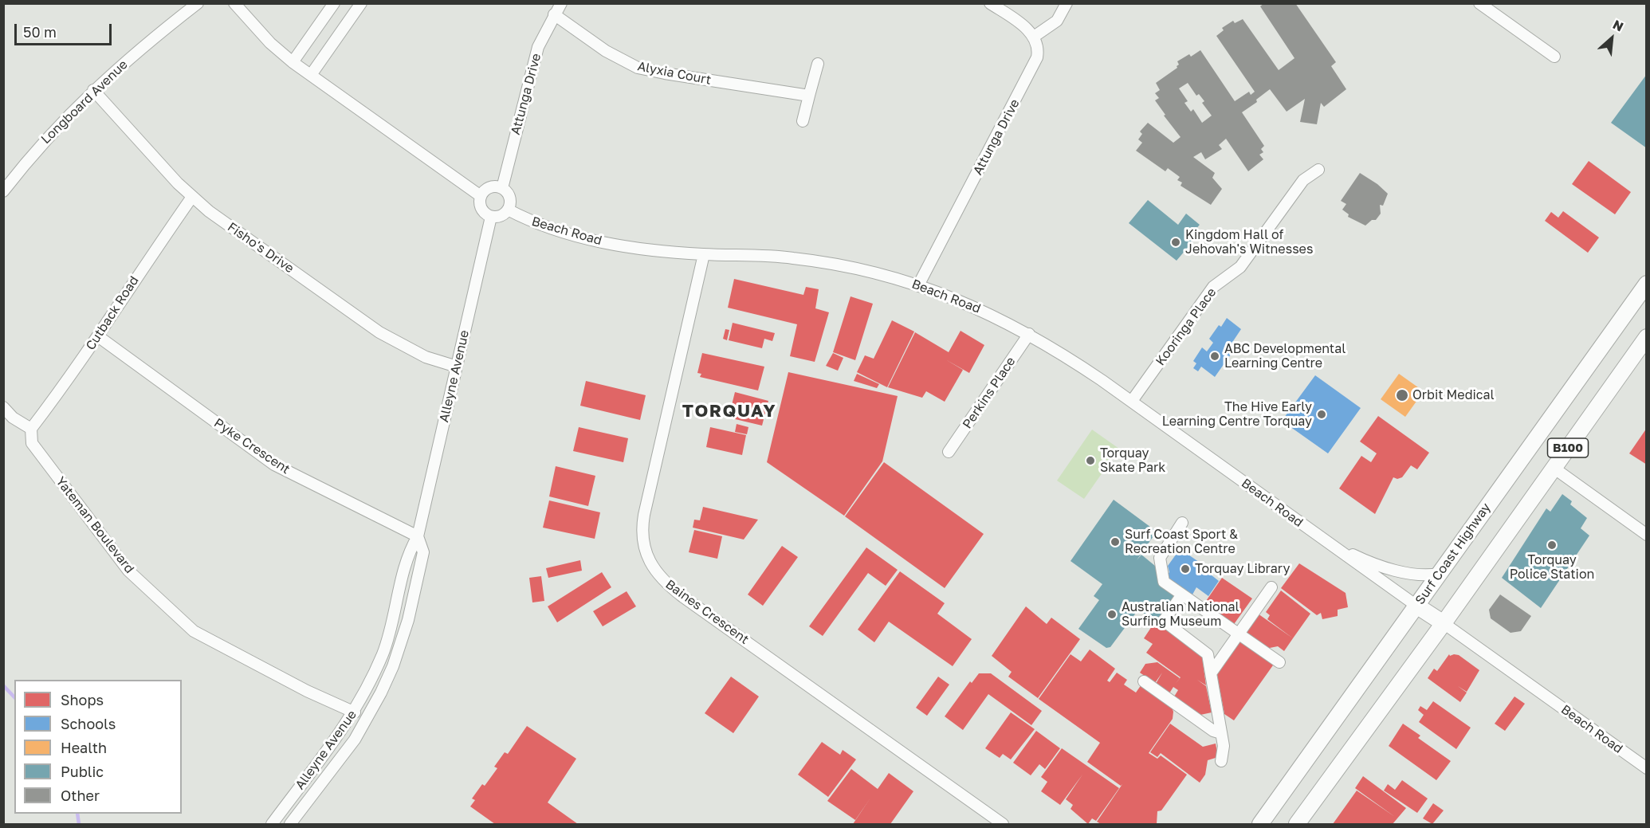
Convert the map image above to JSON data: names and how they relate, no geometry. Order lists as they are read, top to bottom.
{
  "streets": {
    "main road": ["B100", "Surf Coast Highway"],
    "street": [
      "Alyxia Court",
      "Attunga Drive",
      "Longboard Avenue",
      "Beach Road",
      "Fisho's Drive",
      "Cutback Road",
      "Kooringa Place",
      "Alleyne Avenue",
      "Perkins Place",
      "Pyke Crescent",
      "Yateman Boulevard",
      "Baines Crescent"
    ]
  },
  "crossings": [
    ["Alyxia Court", "Attunga Drive"],
    ["Attunga Drive", "Beach Road"],
    ["Attunga Drive", "Alleyne Avenue"],
    ["Longboard Avenue", "Fisho's Drive"],
    ["Beach Road", "Kooringa Place"],
    ["Beach Road", "Alleyne Avenue"],
    ["Beach Road", "Perkins Place"],
    ["Beach Road", "B100"],
    ["Beach Road", "Surf Coast Highway"],
    ["Beach Road", "Baines Crescent"],
    ["Fisho's Drive", "Cutback Road"],
    ["Fisho's Drive", "Alleyne Avenue"],
    ["Cutback Road", "Pyke Crescent"],
    ["Cutback Road", "Yateman Boulevard"],
    ["Alleyne Avenue", "Pyke Crescent"],
    ["Alleyne Avenue", "Yateman Boulevard"]
  ],
  "districts": ["TORQUAY"],
  "places": [
    "Kingdom Hall of Jehovah's Witnesses",
    "ABC Developmental Learning Centre",
    "Orbit Medical",
    "The Hive Early Learning Centre Torquay",
    "Torquay Skate Park",
    "Surf Coast Sport & Recreation Centre",
    "Torquay Police Station",
    "Torquay Library",
    "Australian National Surfing Museum"
  ],
  "legend": [
    "Shops",
    "Schools",
    "Health",
    "Public",
    "Other"
  ],
  "scale_bar": "50 m",
  "north": "top right"
}
